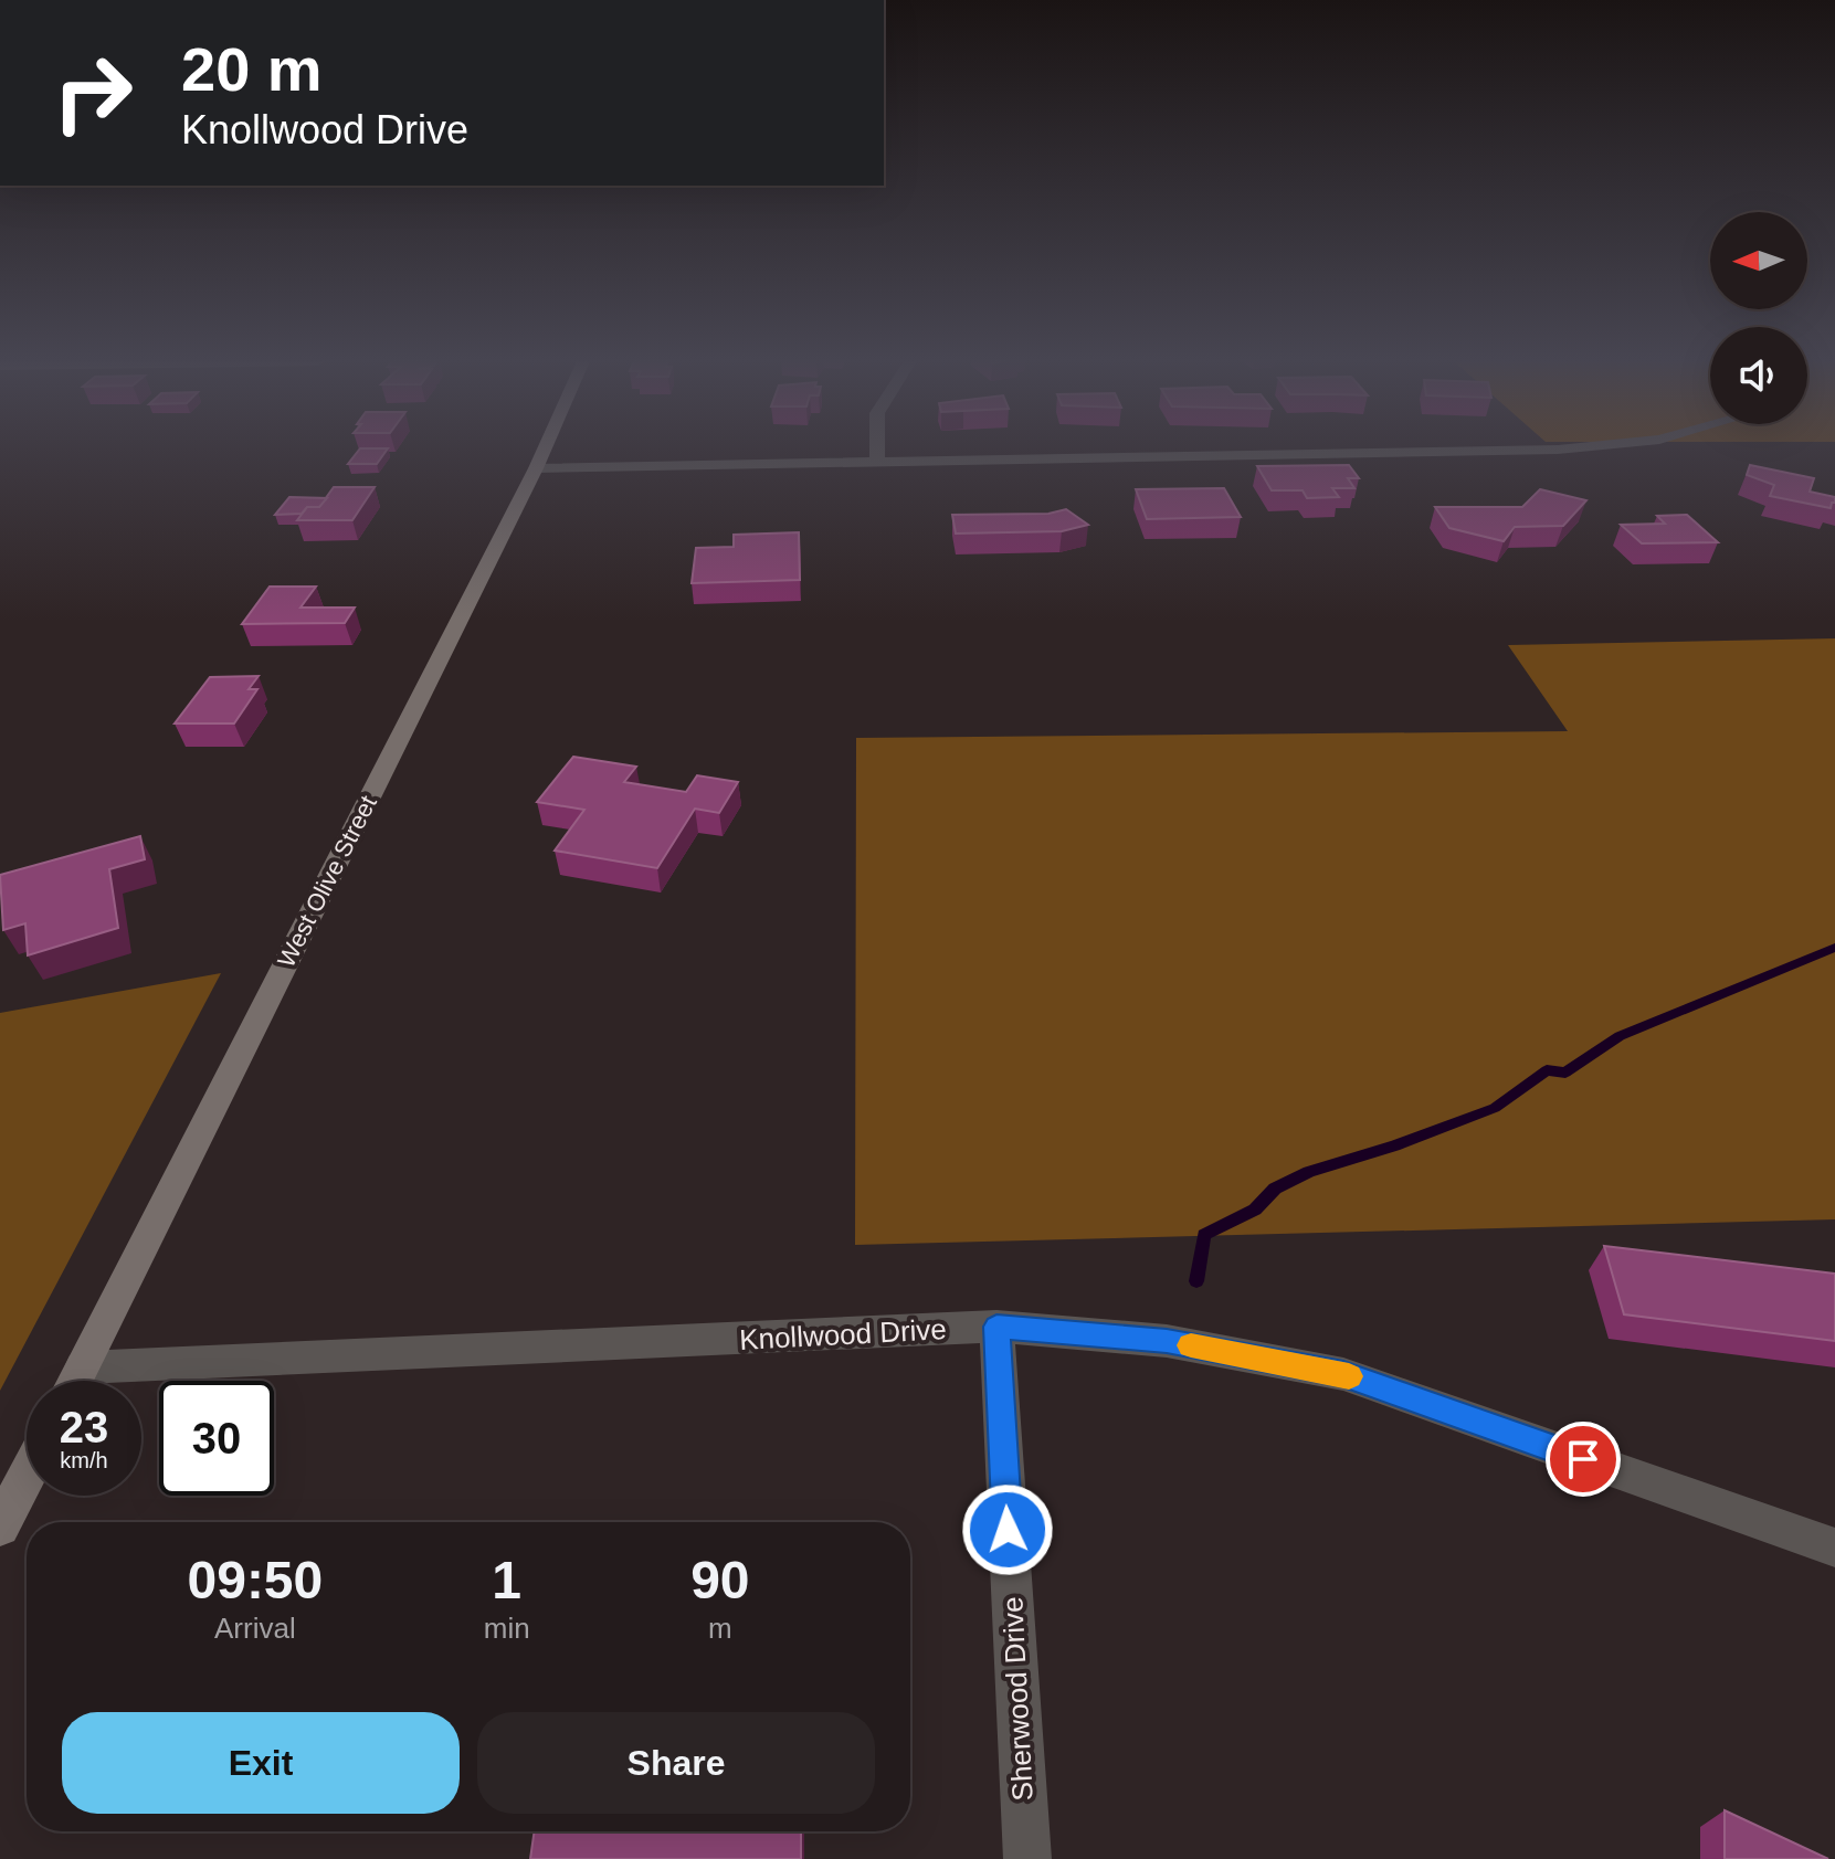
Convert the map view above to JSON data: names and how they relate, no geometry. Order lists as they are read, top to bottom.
{
  "streets": {
    "street": ["West Olive Street", "Knollwood Drive", "Sherwood Drive"]
  },
  "crossings": [
    ["West Olive Street", "Knollwood Drive"],
    ["Knollwood Drive", "Sherwood Drive"]
  ],
  "north": "left",
  "page": {
    "turn": ["20 m", "Knollwood Drive"],
    "speed": "23 km/h",
    "limit": "30",
    "eta": [
      "09:50",
      "Arrival",
      "1",
      "min",
      "90",
      "m"
    ],
    "buttons": ["Exit", "Share"]
  }
}
